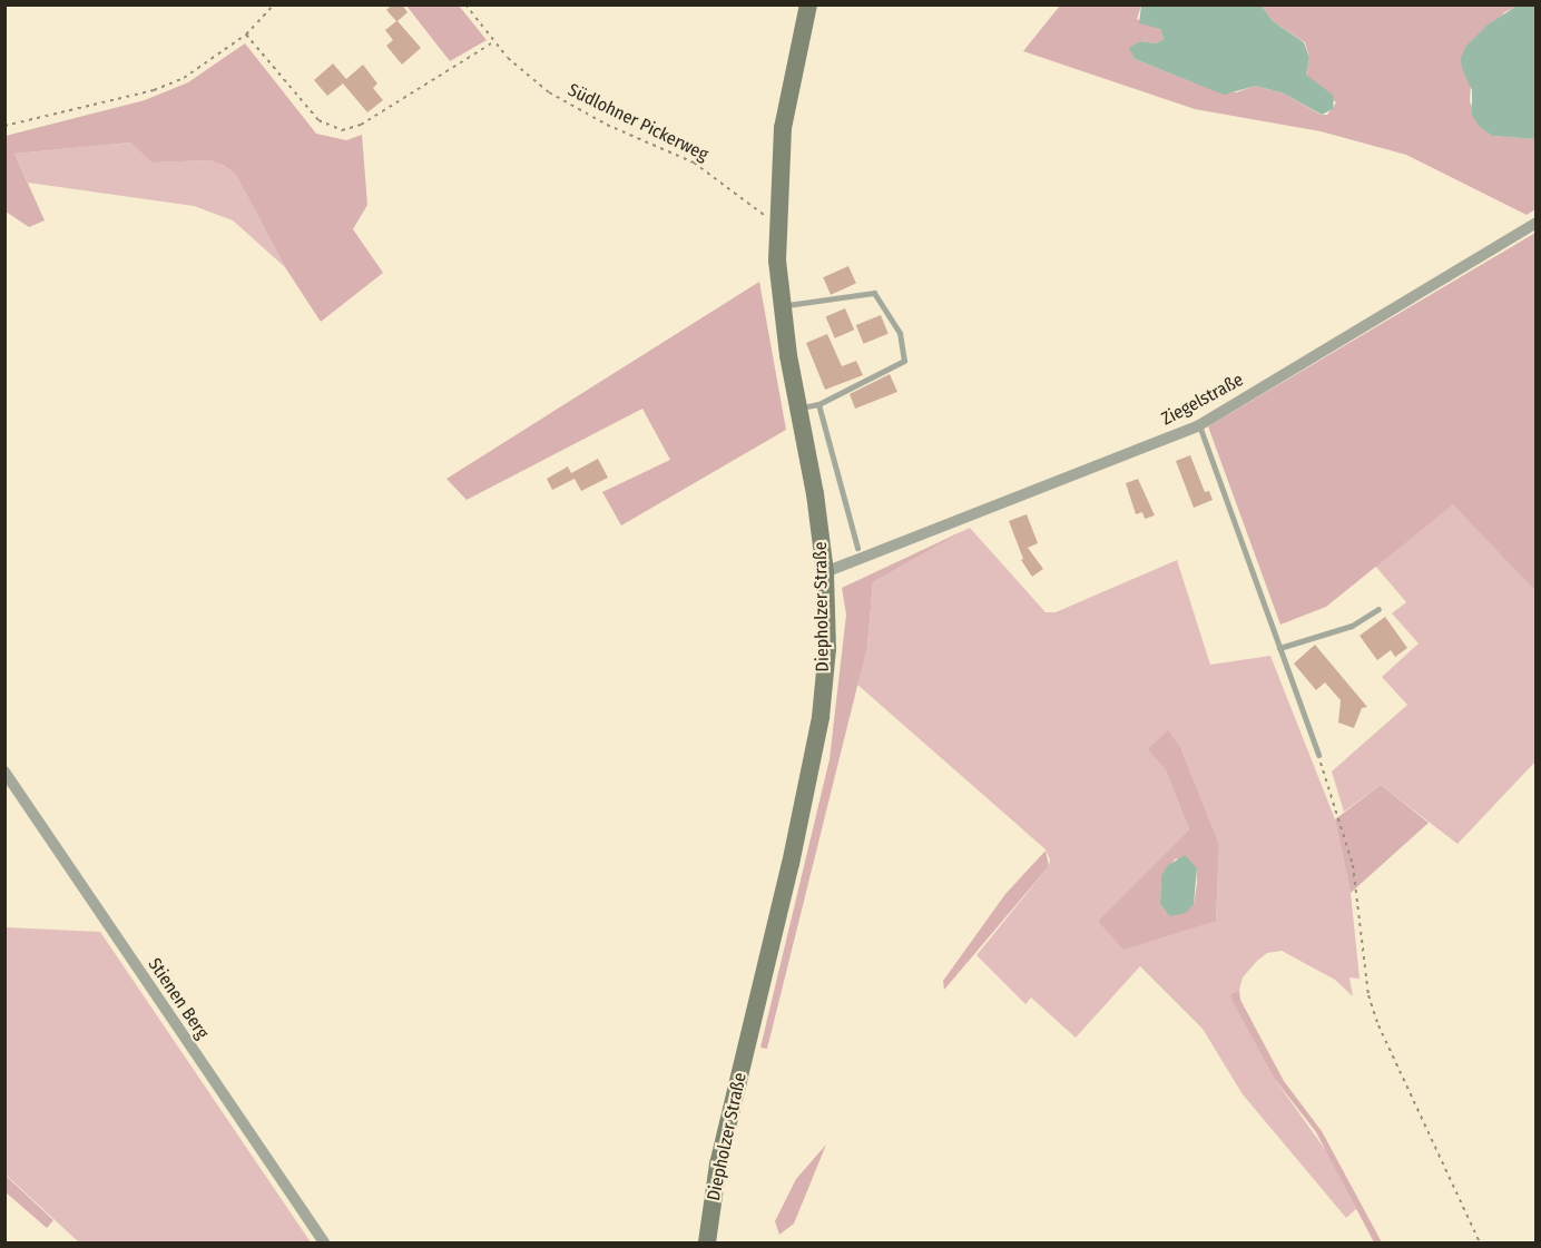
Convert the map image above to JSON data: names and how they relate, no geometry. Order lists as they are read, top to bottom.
{
  "streets": {
    "main road": ["Diepholzer Straße"],
    "street": ["Ziegelstraße", "Stienen Berg"],
    "path": ["Südlohner Pickerweg"]
  },
  "crossings": [
    ["Südlohner Pickerweg", "Diepholzer Straße"],
    ["Ziegelstraße", "Diepholzer Straße"]
  ]
}
